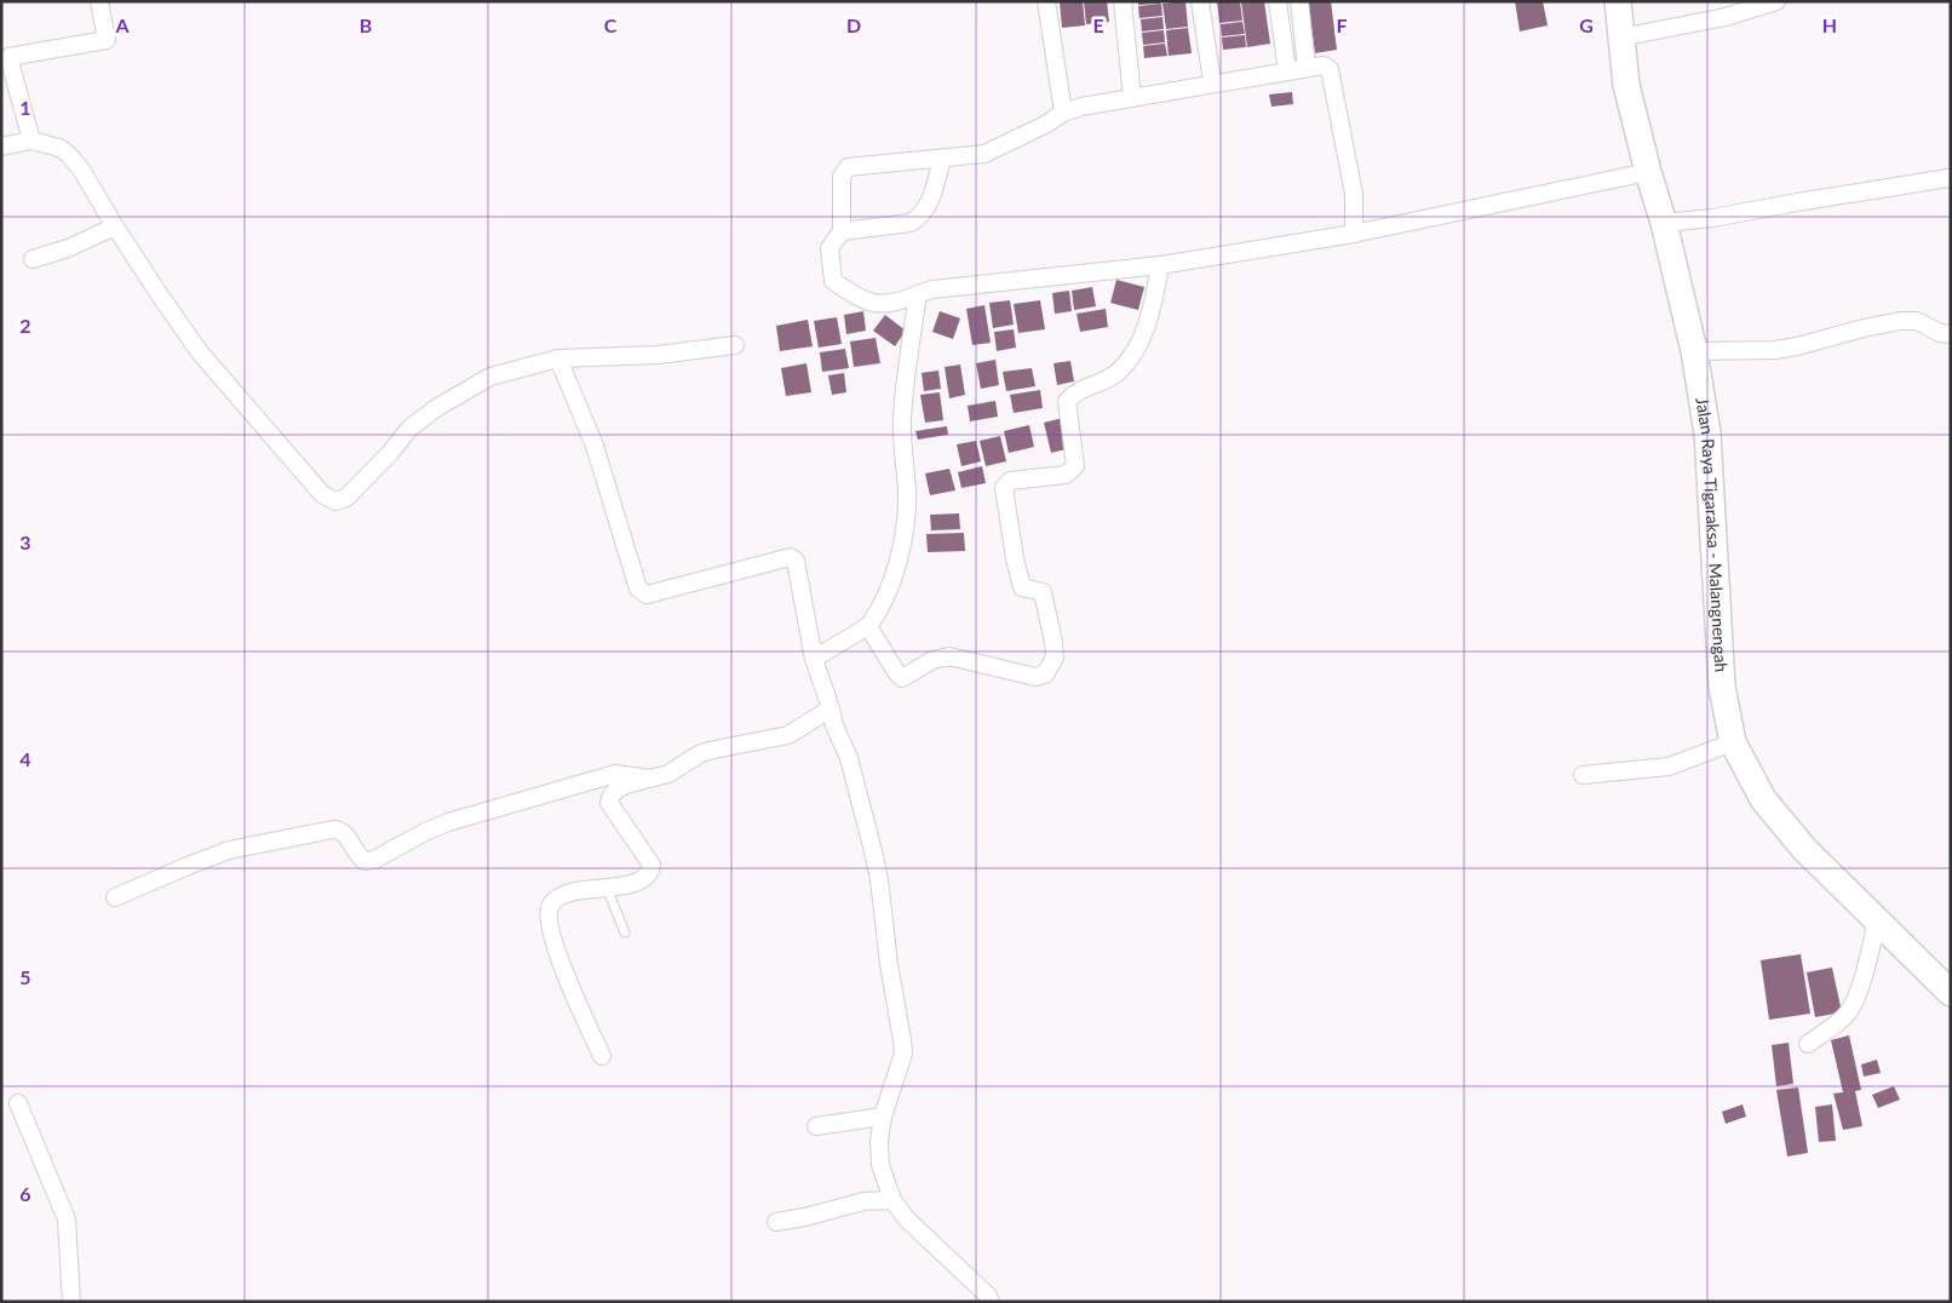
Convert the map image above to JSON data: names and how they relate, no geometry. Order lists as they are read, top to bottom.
{
  "streets": {
    "main road": ["Jalan Raya Tigaraksa - Malangnengah"]
  },
  "grid": {
    "columns": [
      "A",
      "B",
      "C",
      "D",
      "E",
      "F",
      "G",
      "H"
    ],
    "rows": [
      "1",
      "2",
      "3",
      "4",
      "5",
      "6"
    ]
  }
}
